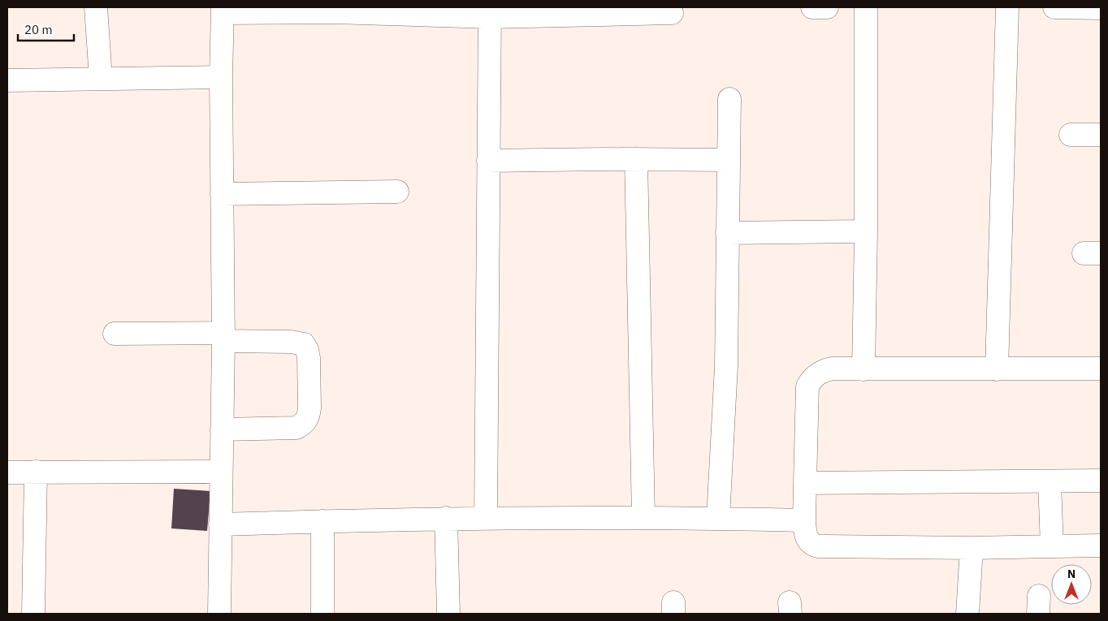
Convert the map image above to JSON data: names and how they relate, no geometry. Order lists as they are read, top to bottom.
{
  "scale_bar": "20 m",
  "north": "top"
}
